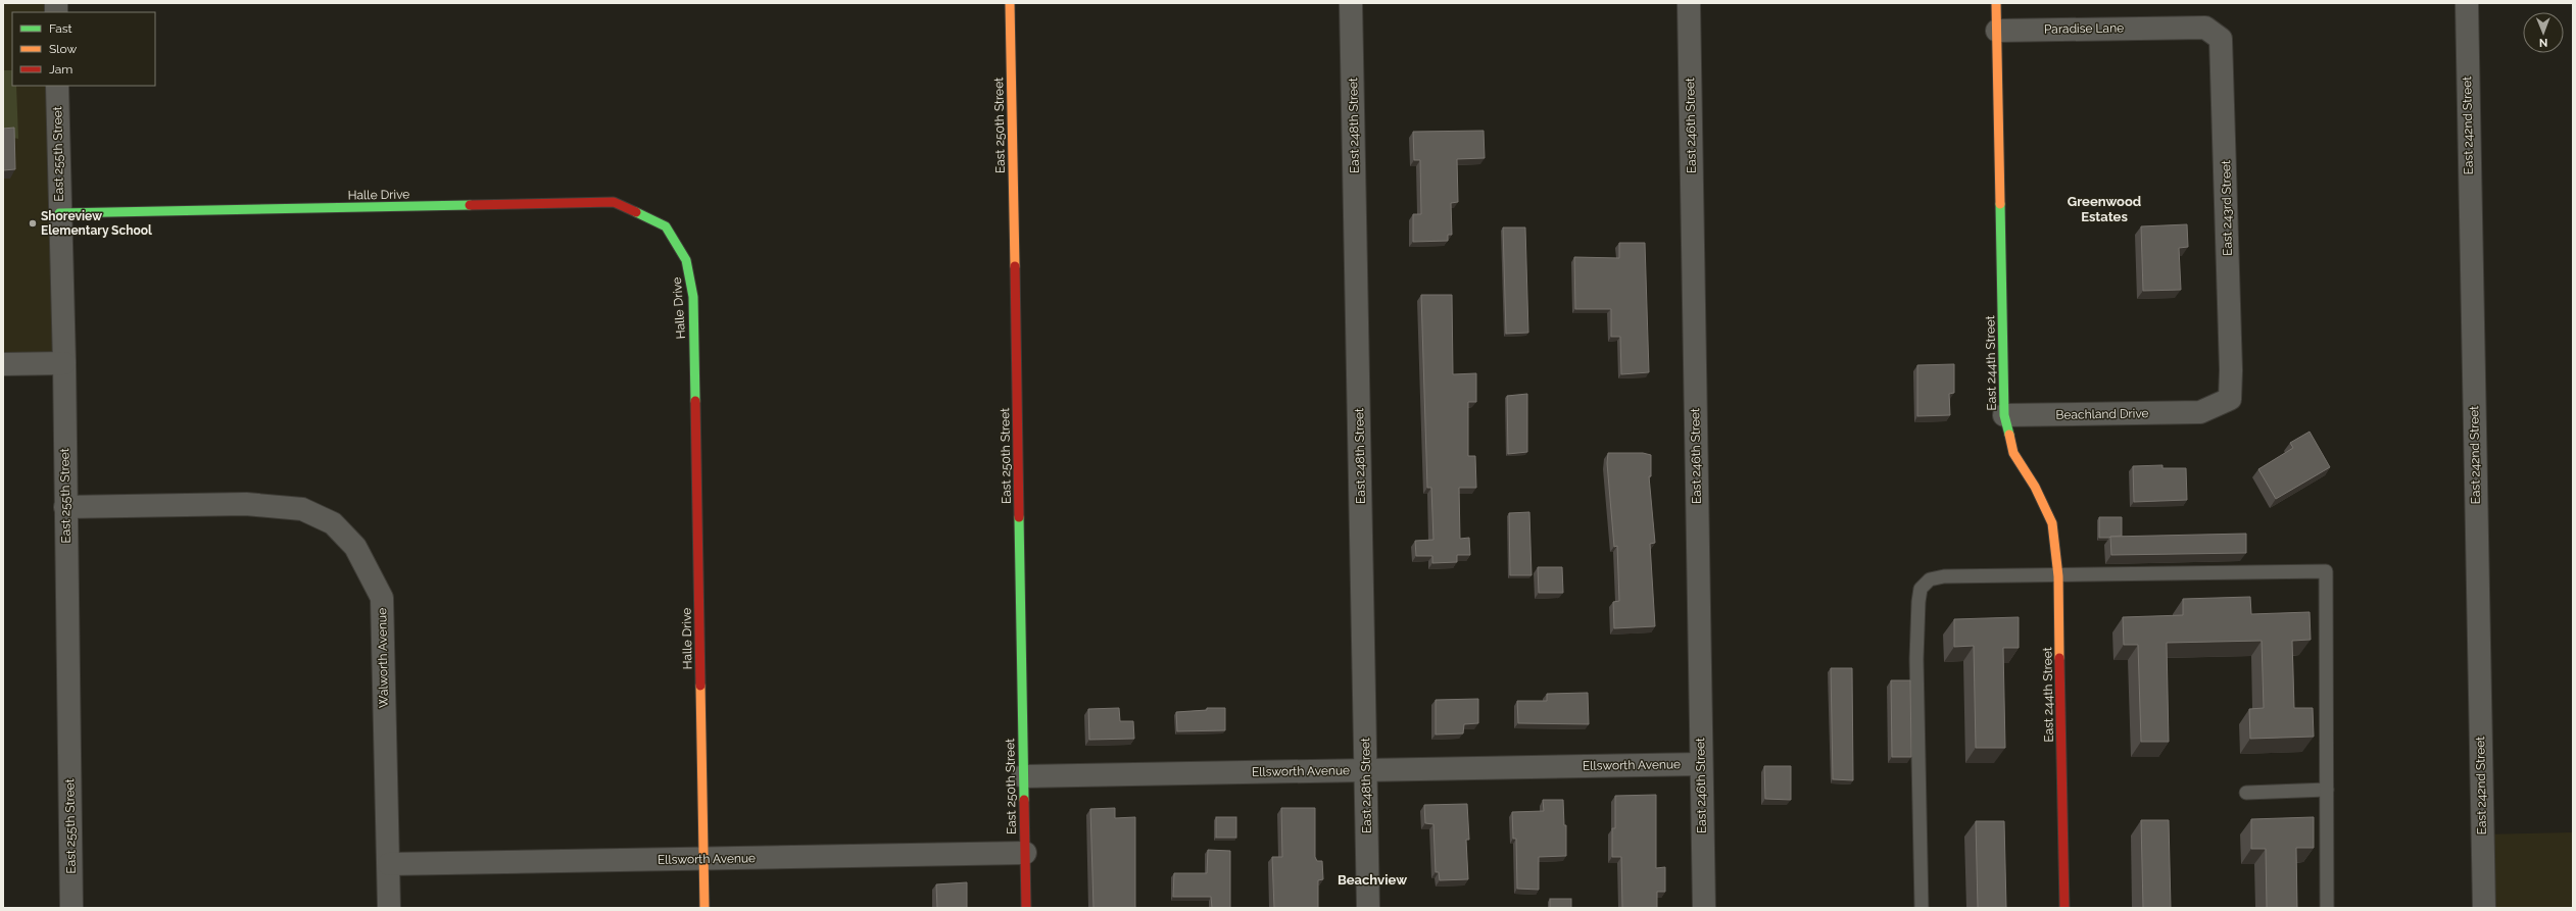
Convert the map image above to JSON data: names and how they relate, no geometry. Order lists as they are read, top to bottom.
{
  "streets": {
    "street": [
      "Paradise Lane",
      "East 250th Street",
      "East 248th Street",
      "East 246th Street",
      "East 242nd Street",
      "East 255th Street",
      "Halle Drive",
      "East 243rd Street",
      "East 244th Street",
      "Beachland Drive",
      "Walworth Avenue",
      "Ellsworth Avenue"
    ]
  },
  "crossings": [
    ["Paradise Lane", "East 243rd Street"],
    ["Paradise Lane", "East 244th Street"],
    ["East 250th Street", "Ellsworth Avenue"],
    ["East 248th Street", "Ellsworth Avenue"],
    ["East 246th Street", "Ellsworth Avenue"],
    ["East 255th Street", "Halle Drive"],
    ["East 255th Street", "Walworth Avenue"],
    ["Halle Drive", "Ellsworth Avenue"],
    ["East 243rd Street", "Beachland Drive"],
    ["East 244th Street", "Beachland Drive"],
    ["Walworth Avenue", "Ellsworth Avenue"]
  ],
  "districts": ["Greenwood Estates", "Beachview"],
  "places": ["Shoreview Elementary School"],
  "legend": ["Fast", "Slow", "Jam"],
  "north": "bottom"
}
